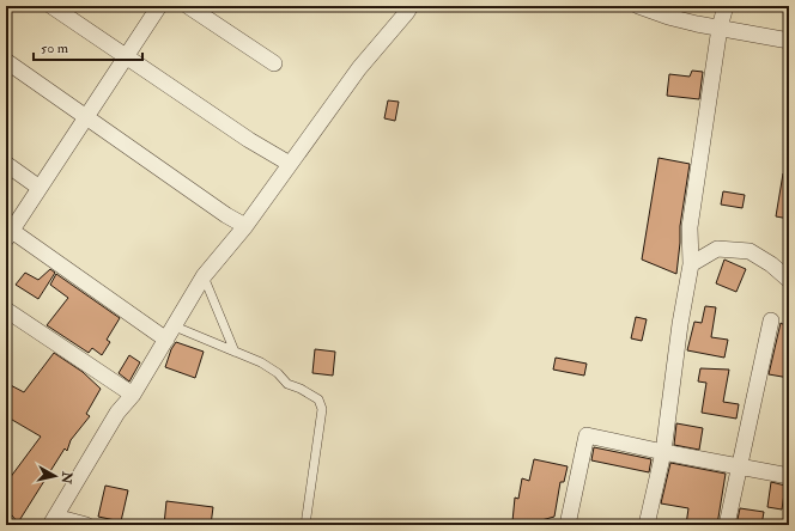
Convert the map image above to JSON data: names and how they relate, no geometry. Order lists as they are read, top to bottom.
{
  "scale_bar": "50 m",
  "north": "right"
}
